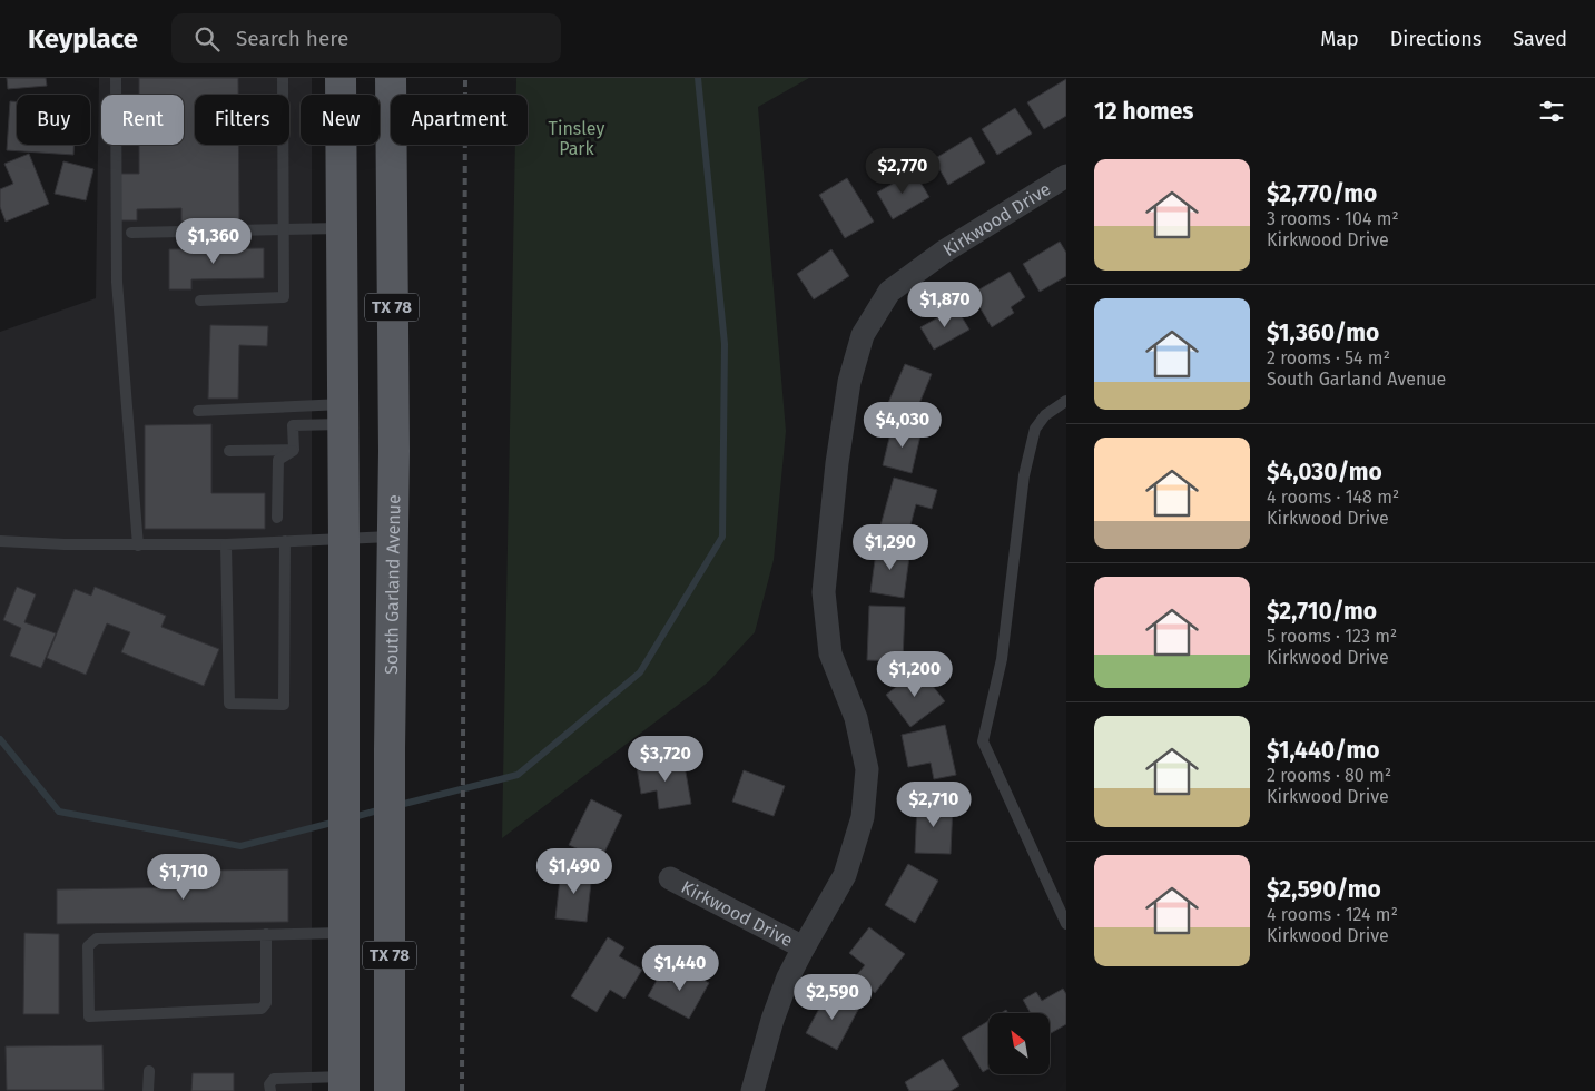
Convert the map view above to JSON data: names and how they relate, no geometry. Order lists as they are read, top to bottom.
{
  "streets": {
    "main road": ["TX 78", "South Garland Avenue"],
    "street": ["Kirkwood Drive"]
  },
  "parks": ["Tinsley Park"],
  "north": "top left",
  "page": {
    "header": "Keyplace",
    "search": "Search here",
    "nav": ["Map", "Directions", "Saved"],
    "heading": "12 homes",
    "chip": [
      "Buy",
      "Rent",
      "Filters",
      "New",
      "Apartment"
    ],
    "list": [
      {
        "name": "$2,770/mo",
        "note": "3 rooms · 104 m² · Kirkwood Drive"
      },
      {
        "name": "$1,360/mo",
        "note": "2 rooms · 54 m² · South Garland Avenue"
      },
      {
        "name": "$4,030/mo",
        "note": "4 rooms · 148 m² · Kirkwood Drive"
      },
      {
        "name": "$2,710/mo",
        "note": "5 rooms · 123 m² · Kirkwood Drive"
      },
      {
        "name": "$1,440/mo",
        "note": "2 rooms · 80 m² · Kirkwood Drive"
      },
      {
        "name": "$2,590/mo",
        "note": "4 rooms · 124 m² · Kirkwood Drive"
      }
    ],
    "price": [
      "$2,770",
      "$1,360",
      "$1,870",
      "$4,030",
      "$1,290",
      "$1,200",
      "$3,720",
      "$2,710",
      "$1,490",
      "$1,710",
      "$1,440",
      "$2,590"
    ]
  }
}
